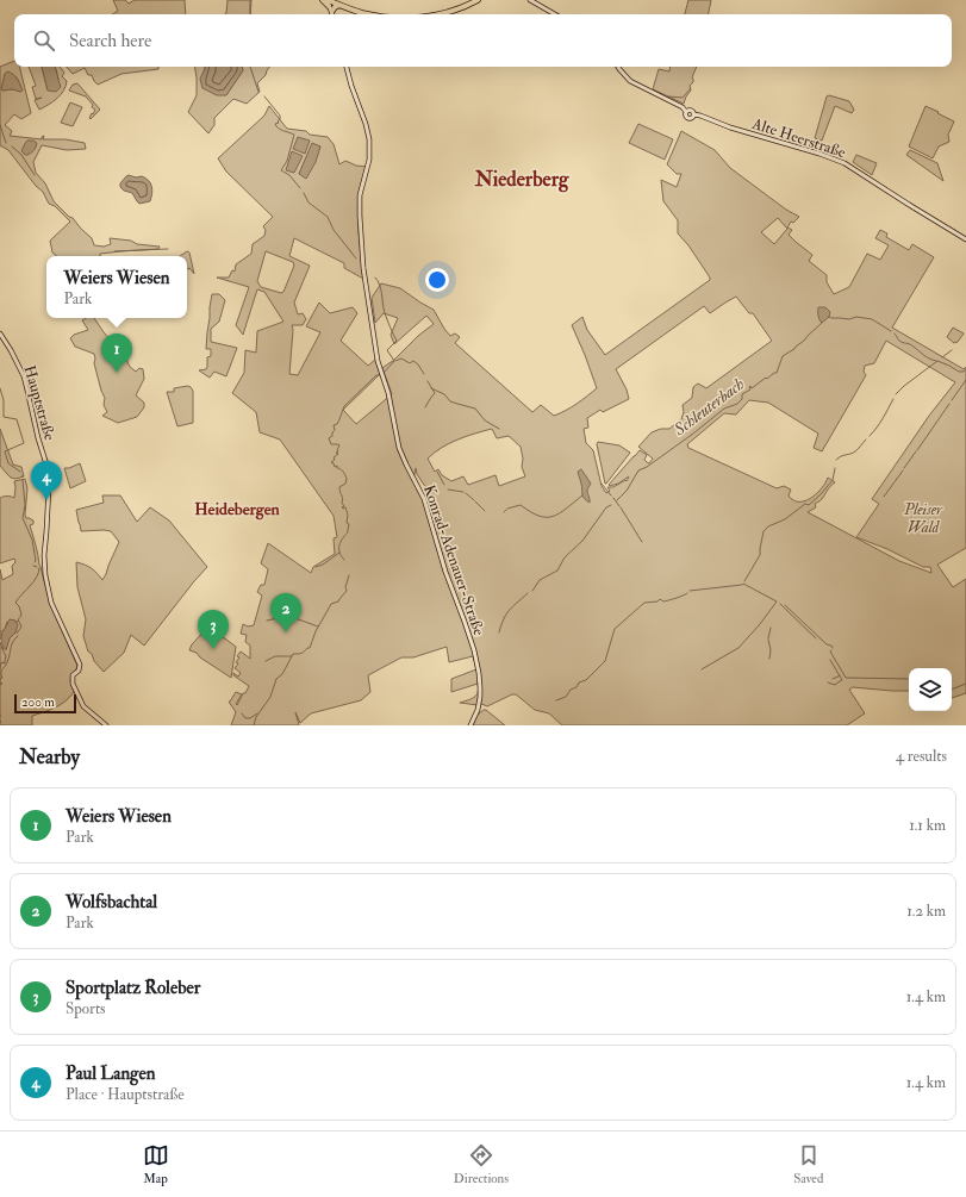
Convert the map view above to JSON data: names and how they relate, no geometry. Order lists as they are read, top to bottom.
{
  "streets": {
    "street": ["Alte Heerstraße", "Hauptstraße", "Konrad-Adenauer-Straße"]
  },
  "districts": ["Niederberg", "Heidebergen"],
  "water": ["Schleuterbach"],
  "parks": ["Pleiser Wald"],
  "scale_bar": "200 m",
  "page": {
    "search": "Search here",
    "popup": ["Weiers Wiesen", "Park"],
    "pins": [
      "1",
      "4",
      "2",
      "3"
    ],
    "scale": "200 m",
    "heading": ["Nearby", "4 results"],
    "list": [
      {
        "mark": "1",
        "name": "Weiers Wiesen",
        "note": "Park",
        "value": "1.1 km"
      },
      {
        "mark": "2",
        "name": "Wolfsbachtal",
        "note": "Park",
        "value": "1.2 km"
      },
      {
        "mark": "3",
        "name": "Sportplatz Roleber",
        "note": "Sports",
        "value": "1.4 km"
      },
      {
        "mark": "4",
        "name": "Paul Langen",
        "note": "Place · Hauptstraße",
        "value": "1.4 km"
      }
    ],
    "nav": ["Map", "Directions", "Saved"]
  }
}
